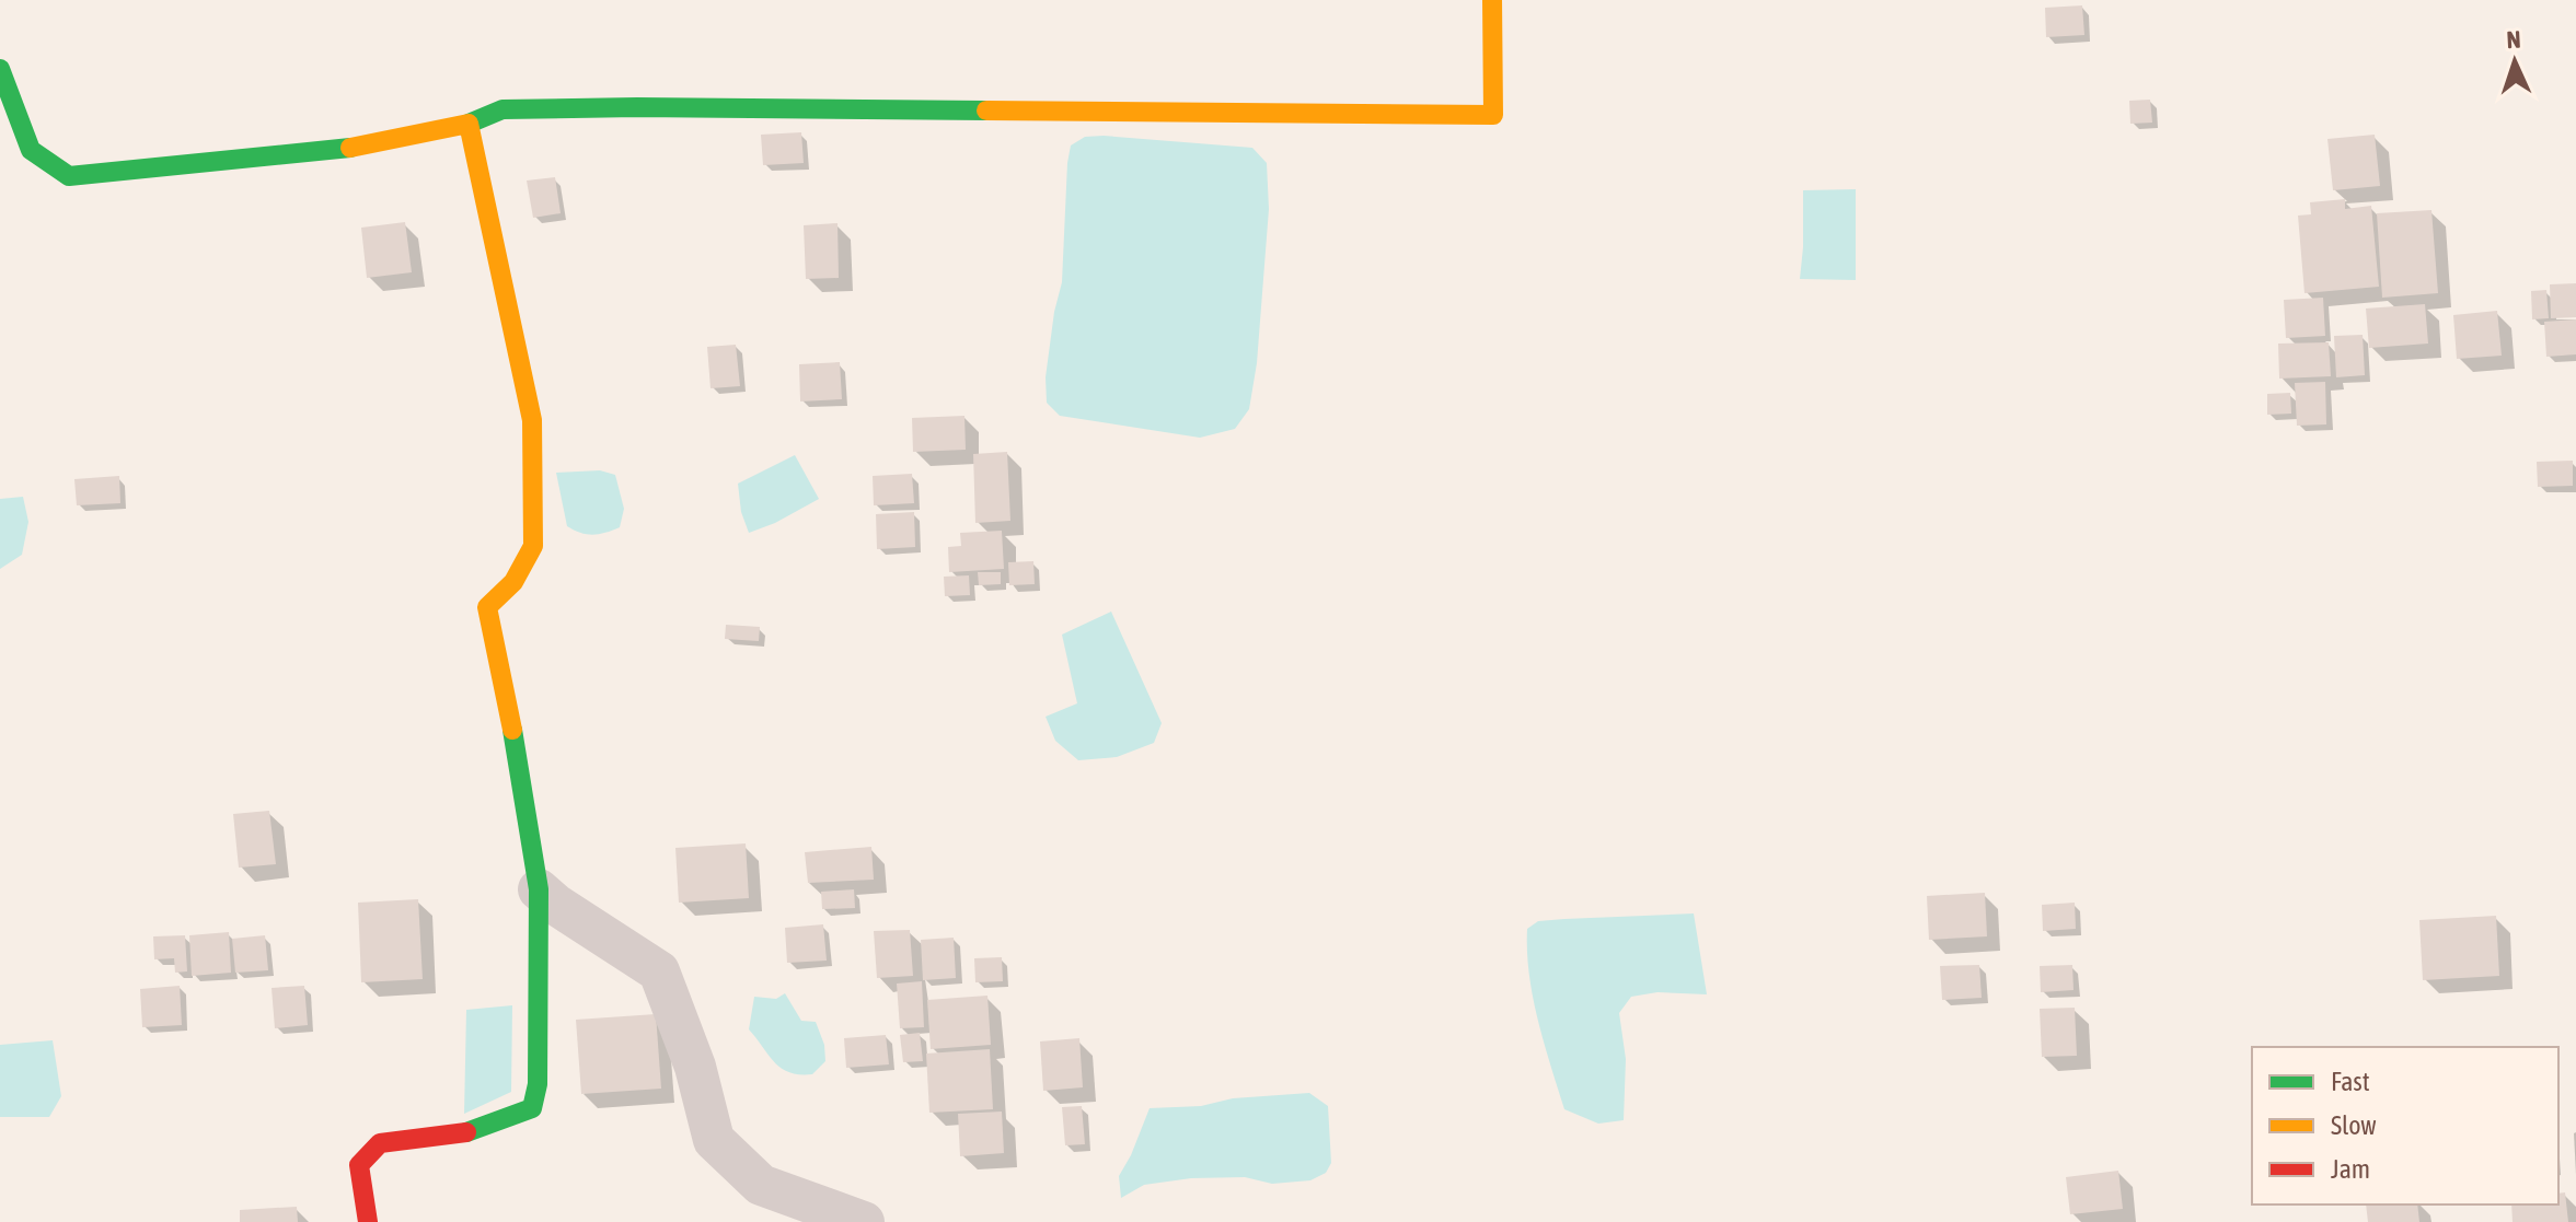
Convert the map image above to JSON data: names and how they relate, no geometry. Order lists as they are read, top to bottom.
{
  "legend": ["Fast", "Slow", "Jam"],
  "north": "top"
}
